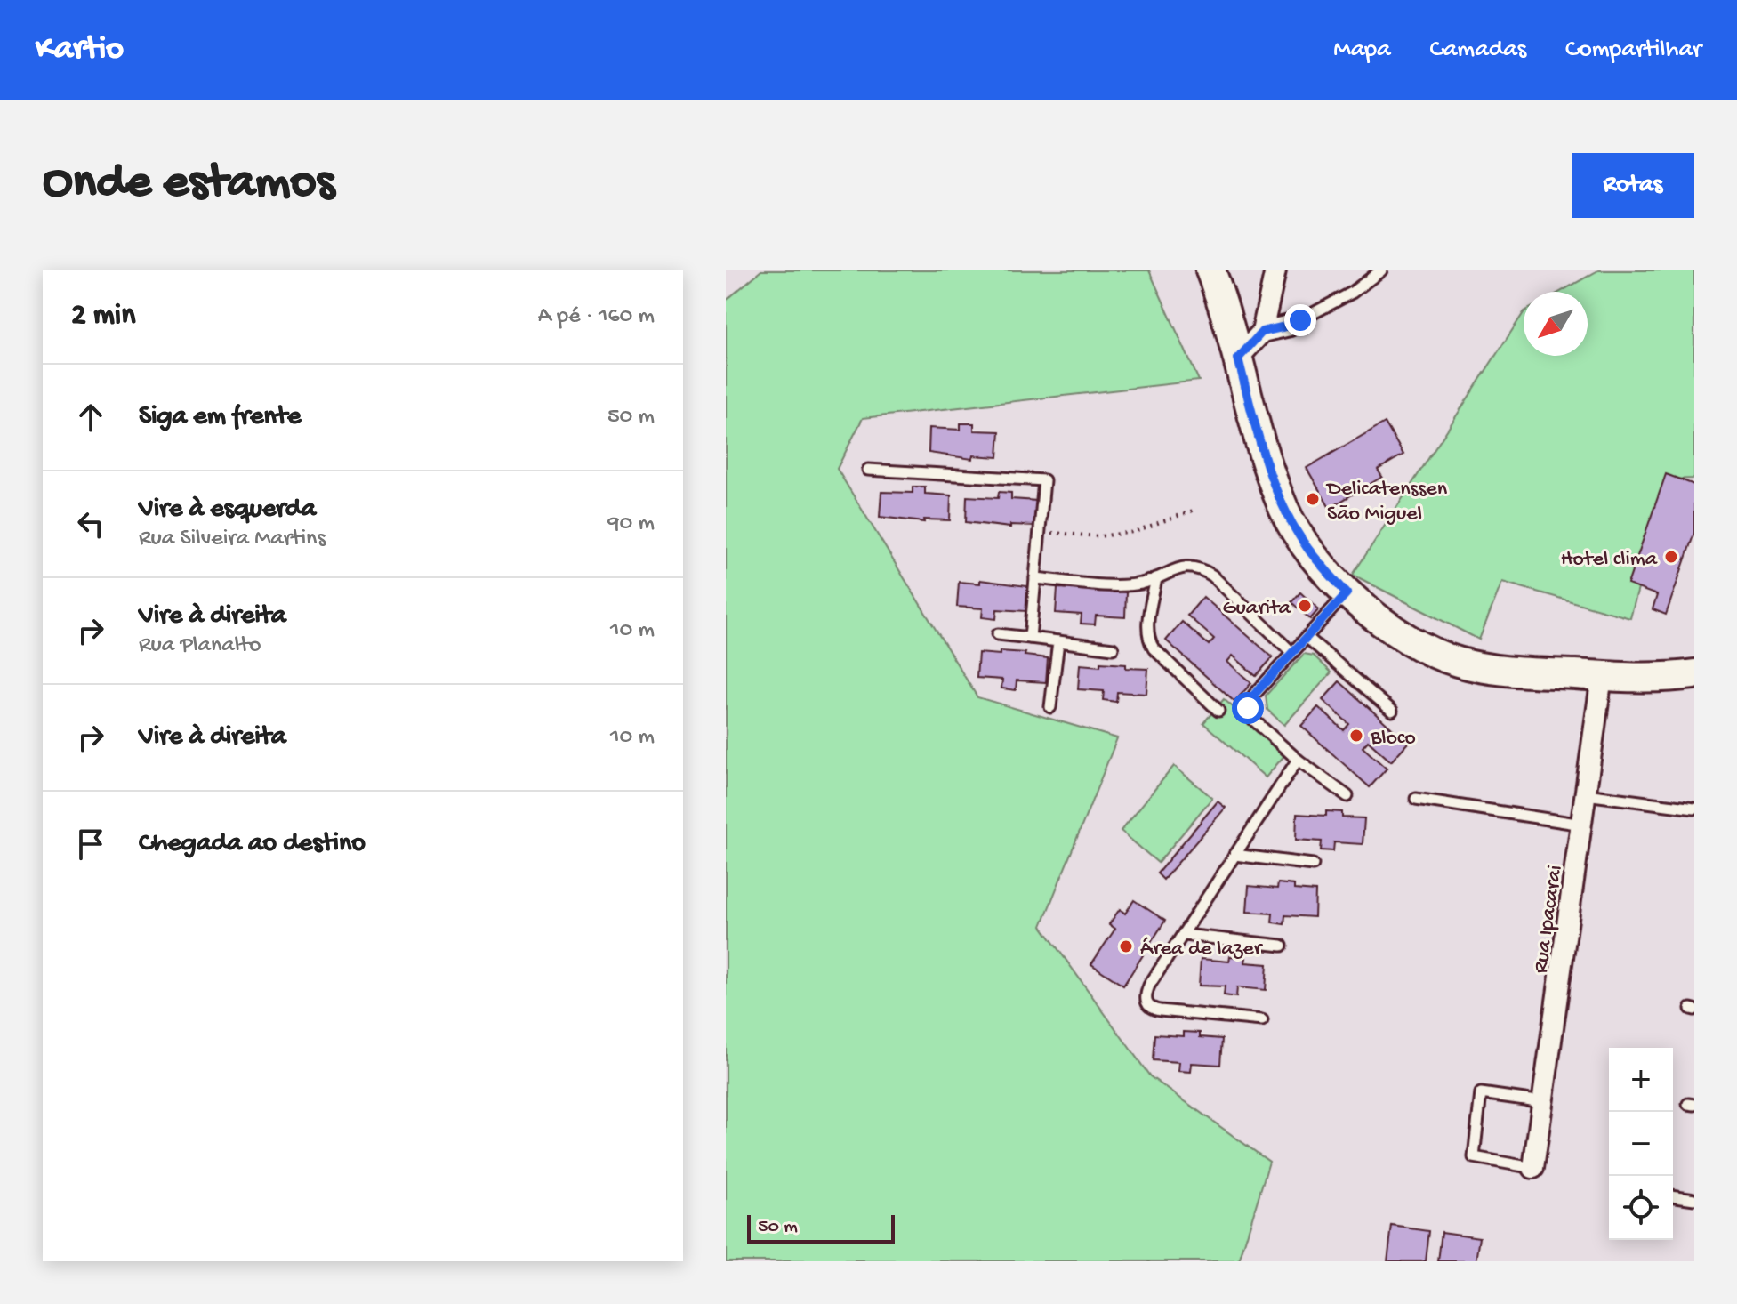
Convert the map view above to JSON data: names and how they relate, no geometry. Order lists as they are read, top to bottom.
{
  "streets": {
    "street": ["Rua Ipacarai"]
  },
  "places": [
    "Delicatenssen São Miguel",
    "Hotel clima",
    "Guarita",
    "Bloco",
    "Área de lazer"
  ],
  "scale_bar": "50 m",
  "north": "bottom left",
  "page": {
    "header": "Kartio",
    "nav": ["Mapa", "Camadas", "Compartilhar"],
    "buttons": "Rotas",
    "title": "Onde estamos",
    "heading": ["2 min", "A pé · 160 m"],
    "list": [
      ["Siga em frente", "50 m"],
      ["Vire à esquerda", "Rua Silveira Martins", "90 m"],
      ["Vire à direita", "Rua Planalto", "10 m"],
      ["Vire à direita", "10 m"],
      "Chegada ao destino"
    ],
    "map_buttons": ["+", "−"],
    "scale": "50 m"
  }
}
